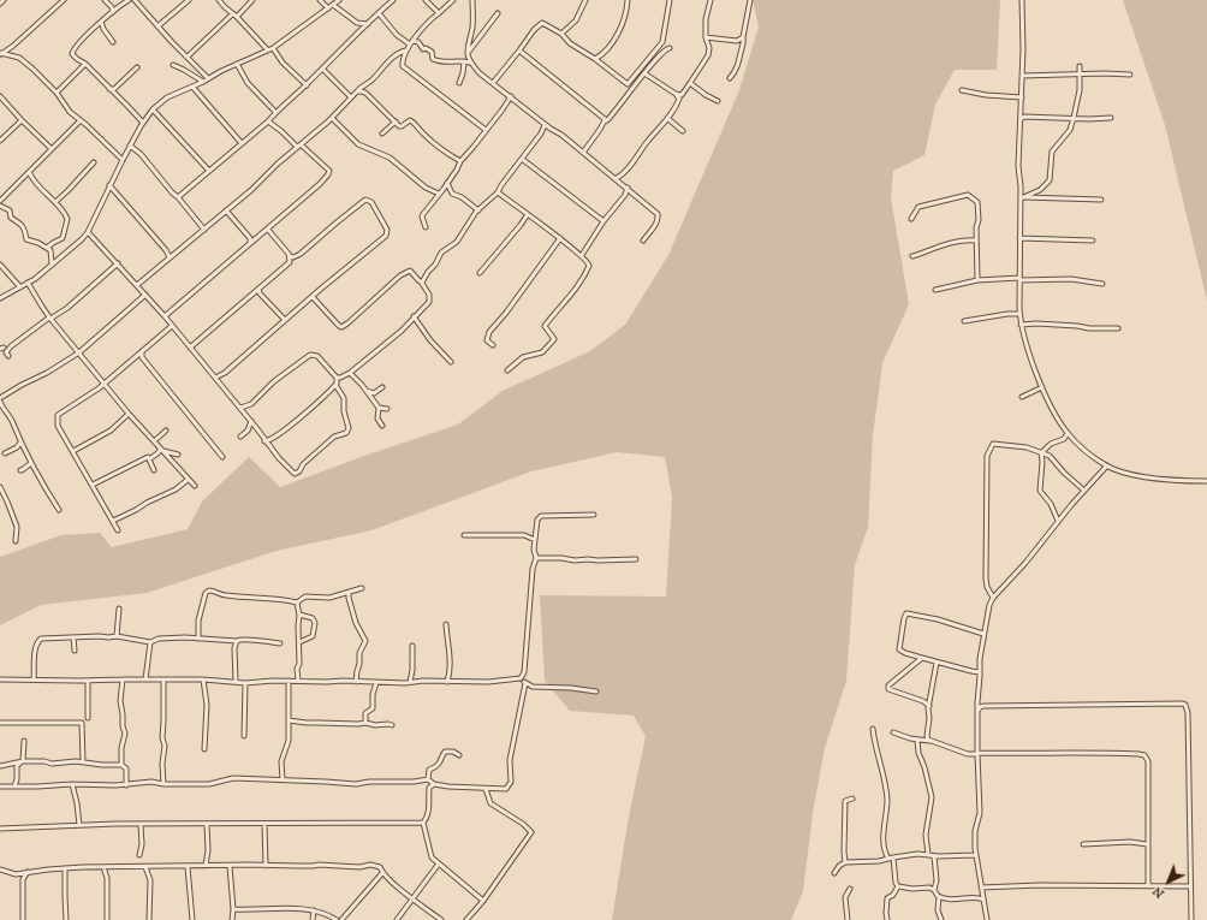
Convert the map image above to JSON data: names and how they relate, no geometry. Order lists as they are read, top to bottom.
{
  "north": "bottom left"
}
